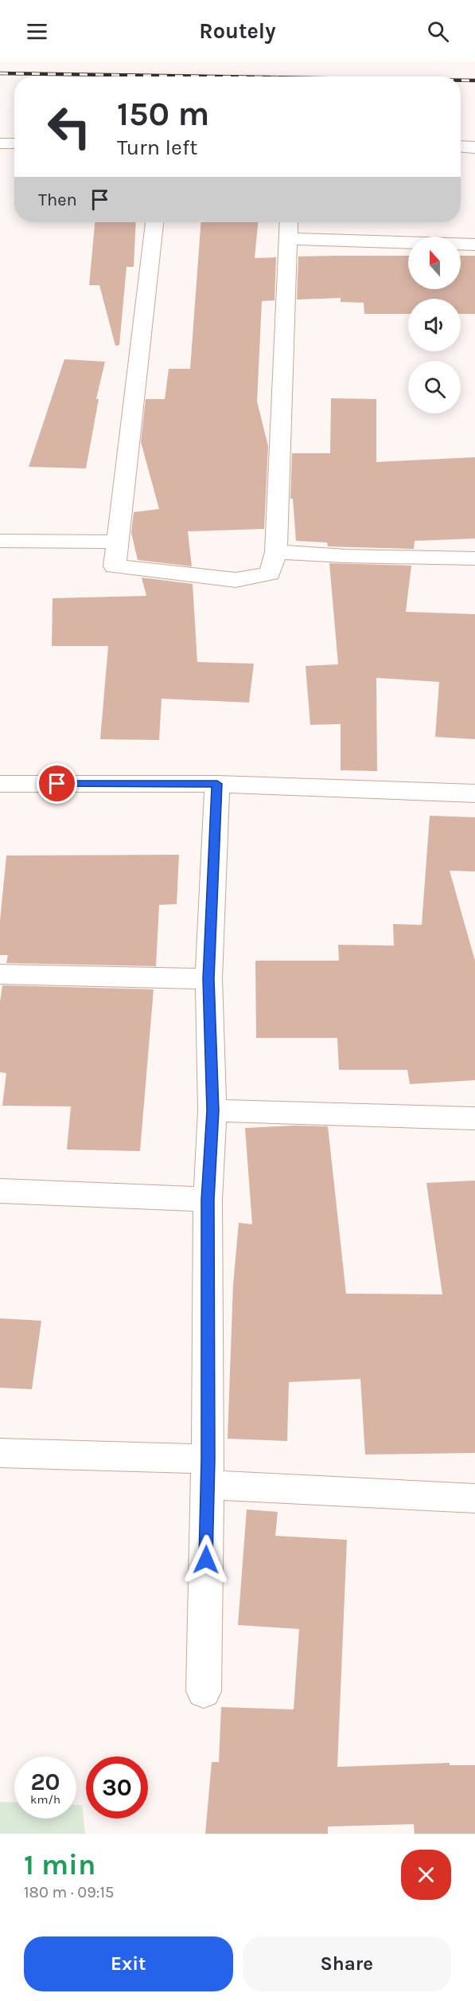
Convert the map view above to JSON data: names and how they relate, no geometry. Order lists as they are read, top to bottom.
{
  "north": "top",
  "page": {
    "header": "Routely",
    "turn": ["150 m", "Turn left"],
    "then": "Then",
    "speed": "20 km/h",
    "limit": "30",
    "heading": ["1 min", "180 m · 09:15"],
    "buttons": ["Exit", "Share"]
  }
}
